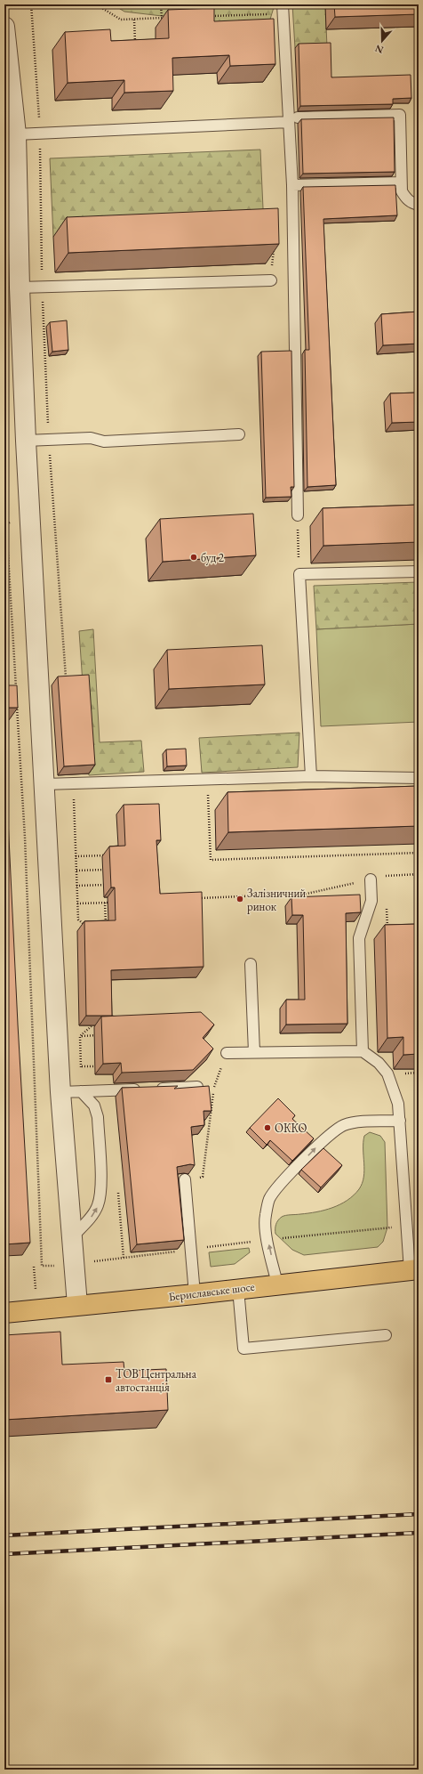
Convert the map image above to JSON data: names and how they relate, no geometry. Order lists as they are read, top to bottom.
{
  "streets": {
    "main road": ["Бериславське шосе"]
  },
  "places": {
    "other": ["буд 2", "Залізничний ринок", "ОККО"],
    "transit": ["ТОВ Центральна автостанція"]
  },
  "north": "bottom"
}
